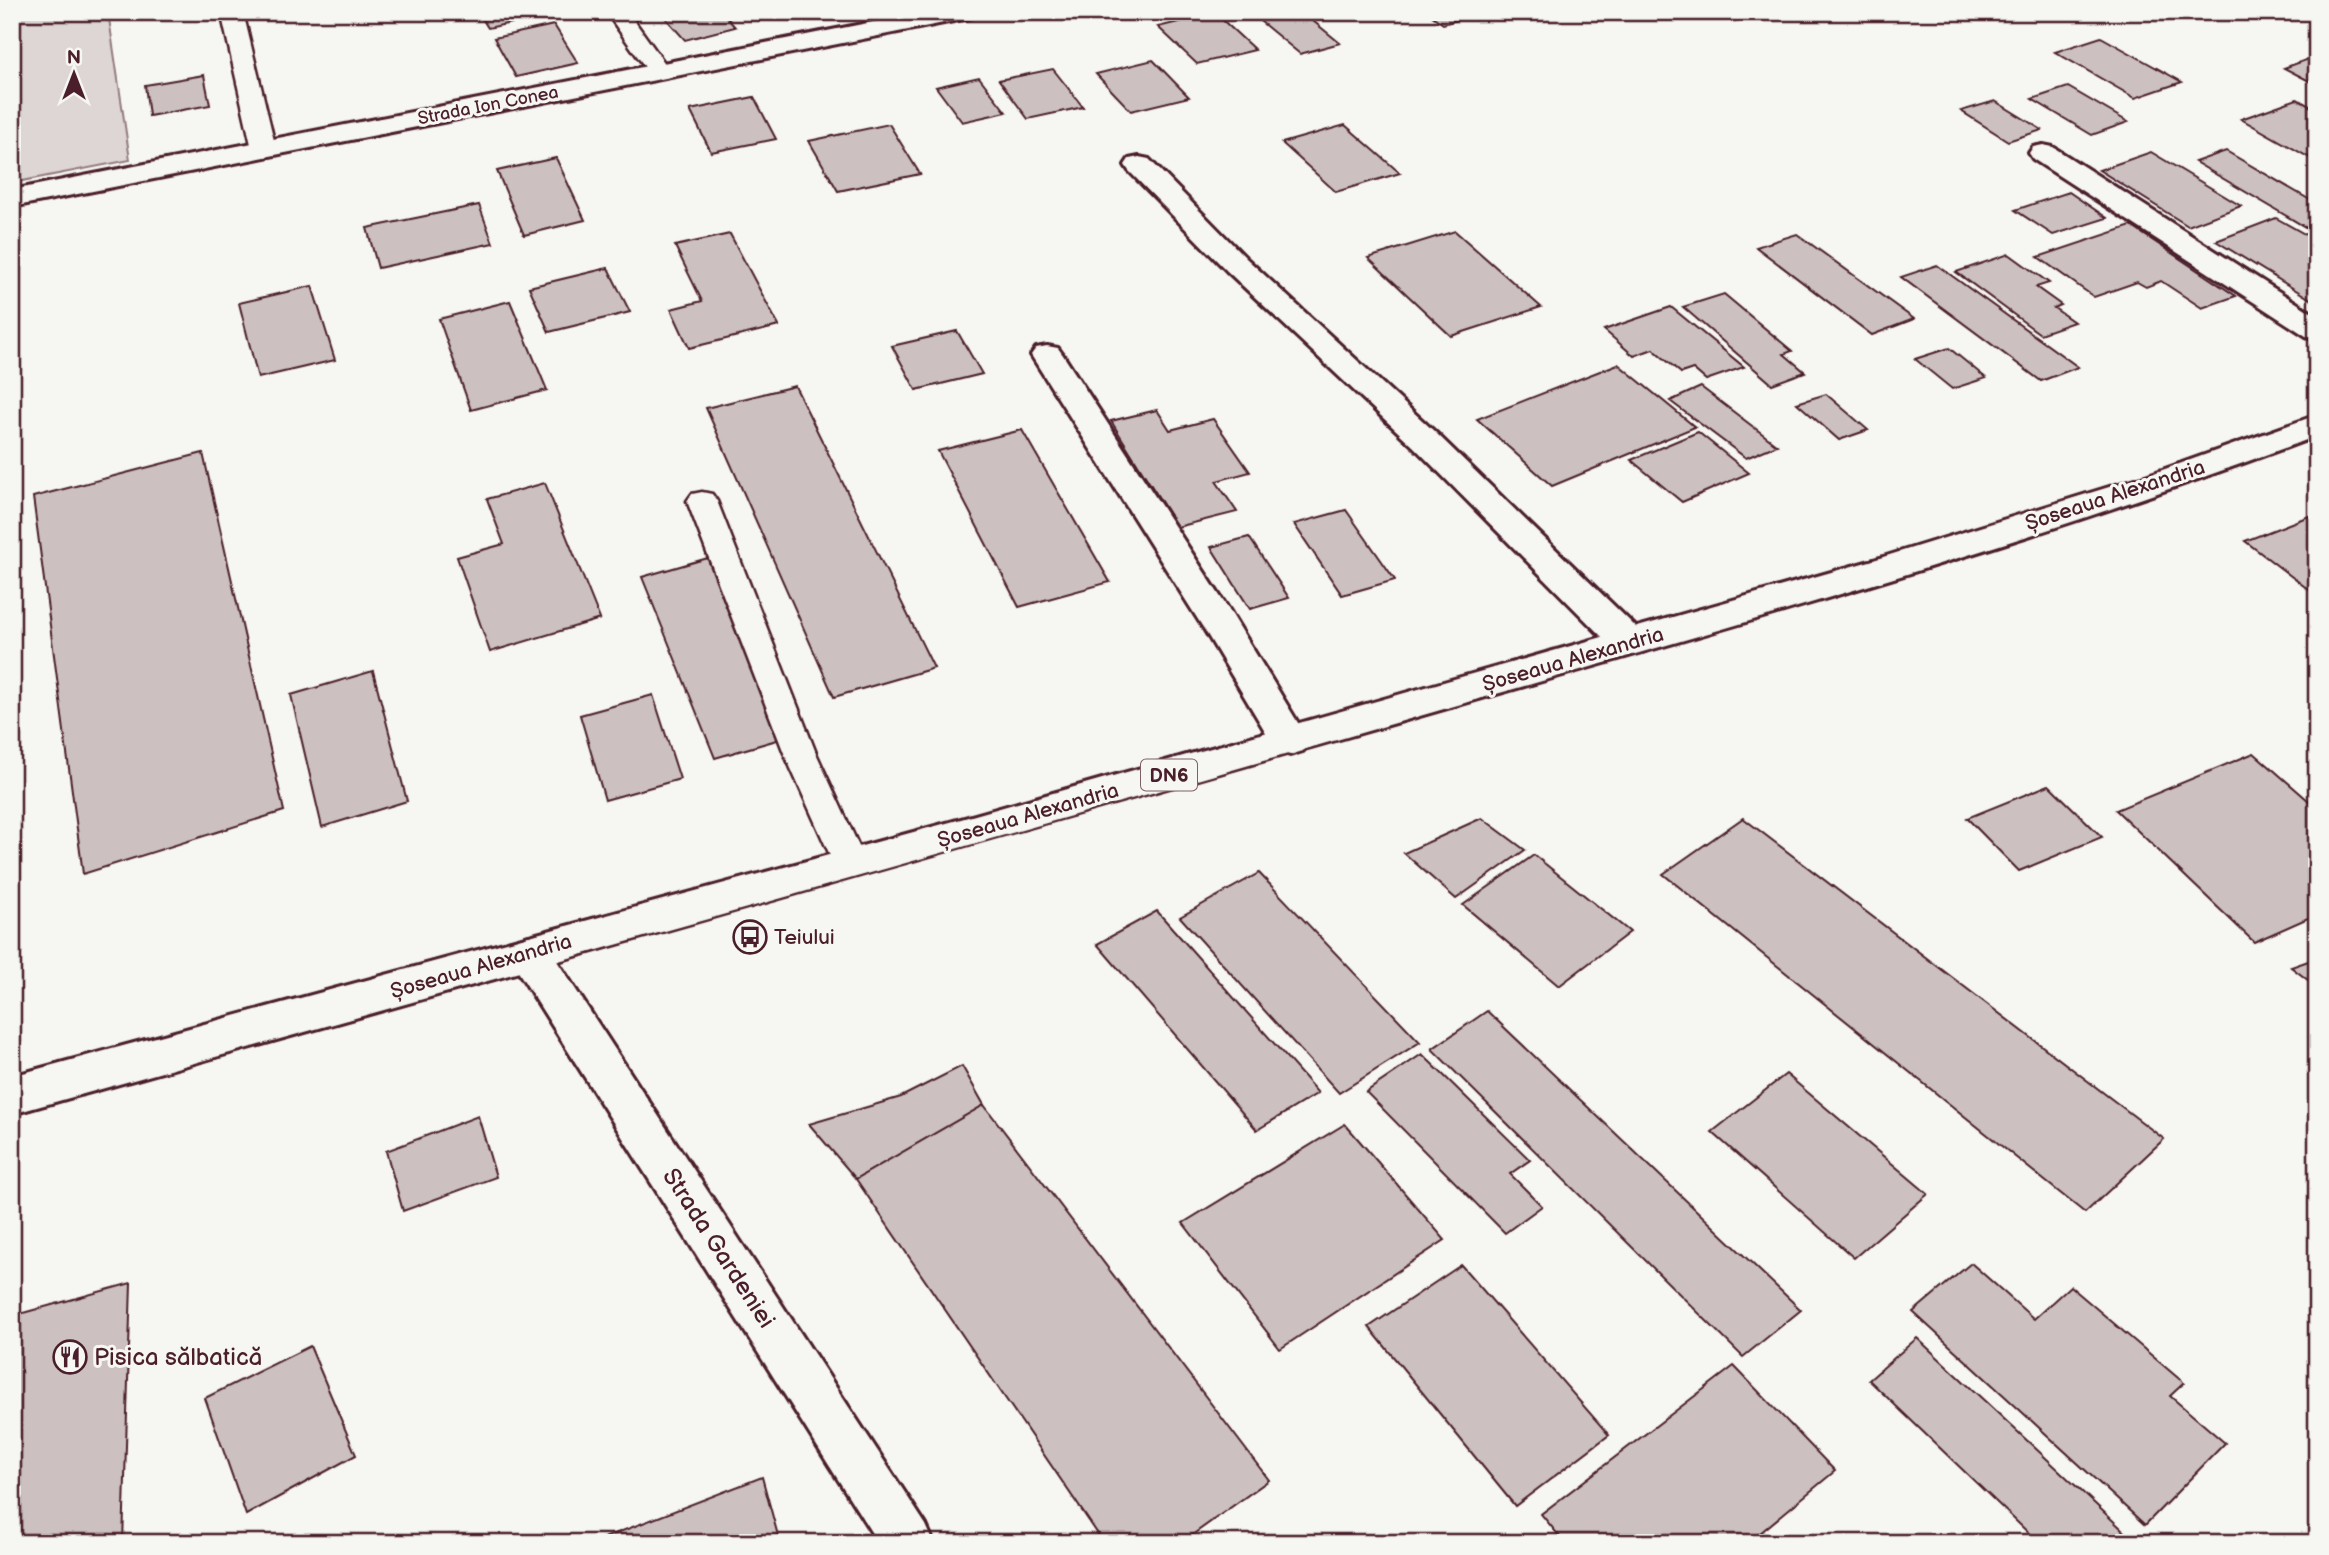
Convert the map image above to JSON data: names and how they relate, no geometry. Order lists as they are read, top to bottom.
{
  "streets": {
    "street": [
      "Strada Ion Conea",
      "Șoseaua Alexandria",
      "DN6",
      "Strada Gardeniei"
    ]
  },
  "crossings": [
    ["Șoseaua Alexandria", "Strada Gardeniei"]
  ],
  "places": {
    "bus stop": ["Teiului"],
    "restaurant": ["Pisica sălbatică"]
  },
  "north": "top"
}
